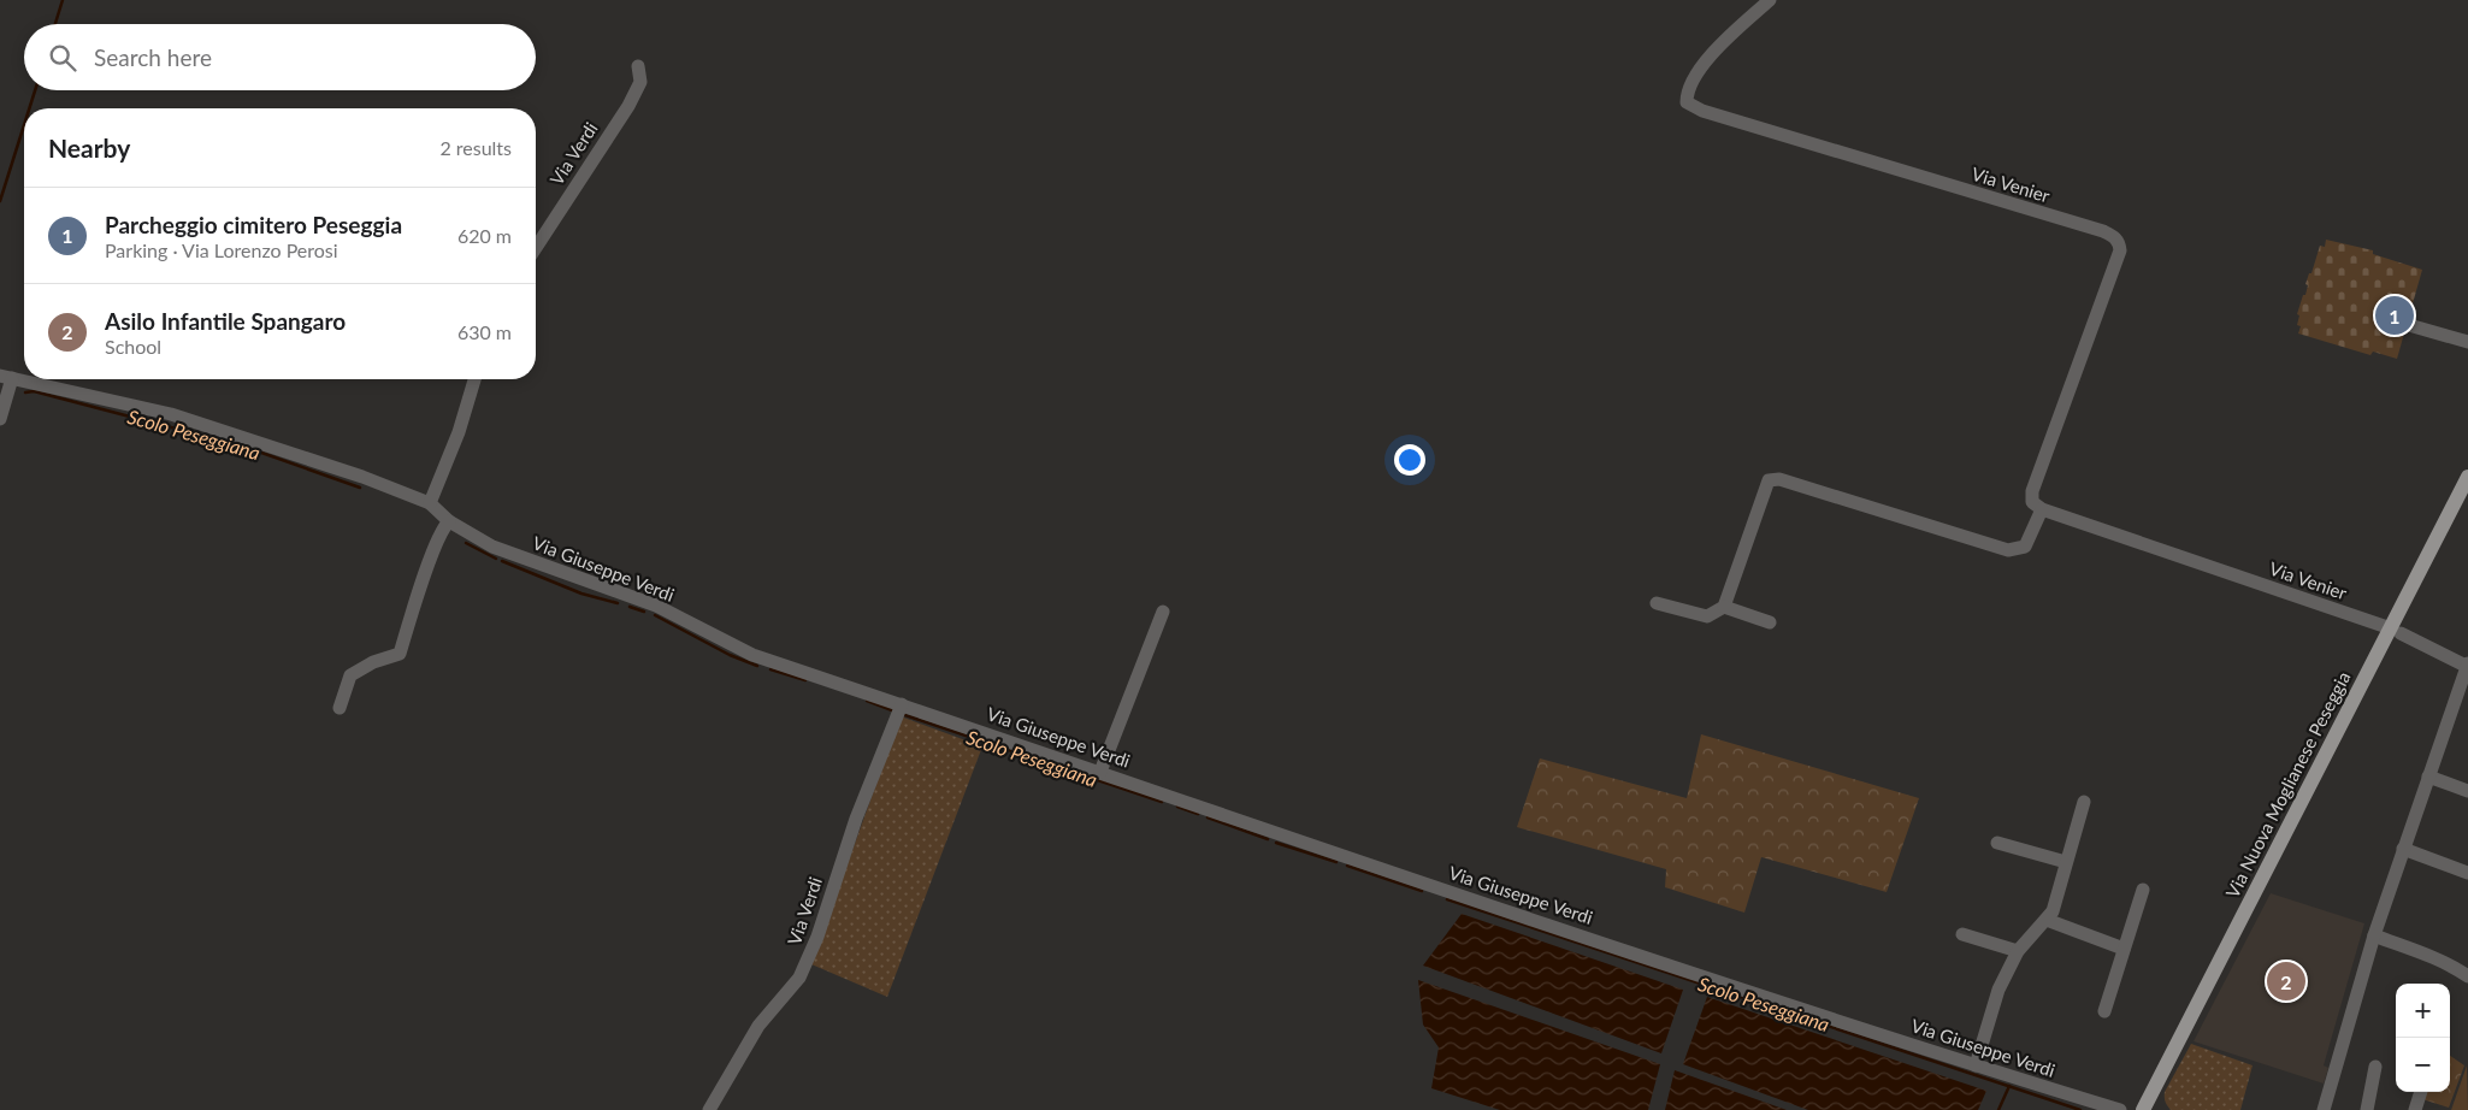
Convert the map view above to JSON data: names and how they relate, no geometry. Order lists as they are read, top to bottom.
{
  "streets": {
    "main road": ["Via Nuova Moglianese Peseggia"],
    "street": ["Via Verdi", "Via Venier", "Via Giuseppe Verdi"]
  },
  "crossings": [
    ["Via Verdi", "Via Giuseppe Verdi"],
    ["Via Venier", "Via Nuova Moglianese Peseggia"]
  ],
  "water": ["Scolo Peseggiana"],
  "page": {
    "search": "Search here",
    "heading": ["Nearby", "2 results"],
    "list": [
      {
        "mark": "1",
        "name": "Parcheggio cimitero Peseggia",
        "note": "Parking · Via Lorenzo Perosi",
        "value": "620 m"
      },
      {
        "mark": "2",
        "name": "Asilo Infantile Spangaro",
        "note": "School",
        "value": "630 m"
      }
    ],
    "pins": ["1", "2"],
    "map_buttons": ["+", "−"]
  }
}
